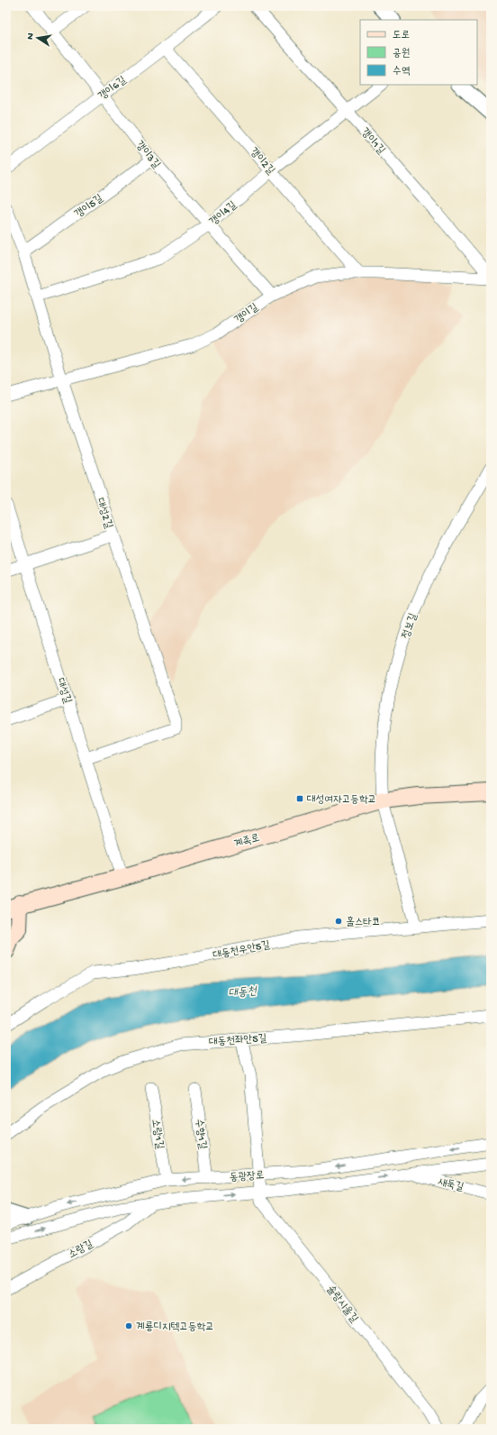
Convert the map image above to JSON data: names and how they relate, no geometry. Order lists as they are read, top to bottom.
{
  "streets": {
    "main road": ["계족로"],
    "street": [
      "갱이6길",
      "갱이1길",
      "갱이3길",
      "갱이2길",
      "갱이5길",
      "갱이4길",
      "갱이길",
      "대성2길",
      "정보길",
      "대성길",
      "대동천우안5길",
      "대동천좌안5길",
      "소랑1길",
      "수향1길",
      "동광장로",
      "새둑길",
      "소랑길",
      "솔랑시울길"
    ]
  },
  "crossings": [
    ["갱이6길", "갱이3길"],
    ["갱이6길", "갱이2길"],
    ["갱이1길", "갱이4길"],
    ["갱이1길", "갱이길"],
    ["갱이3길", "갱이5길"],
    ["갱이3길", "갱이4길"],
    ["갱이3길", "갱이길"],
    ["갱이2길", "갱이4길"],
    ["갱이2길", "갱이길"],
    ["갱이5길", "대성2길"],
    ["갱이4길", "대성2길"],
    ["갱이길", "대성2길"],
    ["대성2길", "대성길"],
    ["정보길", "계족로"],
    ["정보길", "대동천우안5길"],
    ["대성길", "계족로"],
    ["대동천좌안5길", "솔랑시울길"],
    ["소랑1길", "동광장로"],
    ["수향1길", "동광장로"],
    ["동광장로", "새둑길"],
    ["동광장로", "소랑길"],
    ["동광장로", "솔랑시울길"]
  ],
  "water": ["대동천"],
  "places": {
    "transit": ["대성여자고등학교"],
    "other": ["홀스타코", "계룡디지텍고등학교"]
  },
  "legend": ["도로", "공원", "수역"],
  "north": "left"
}
